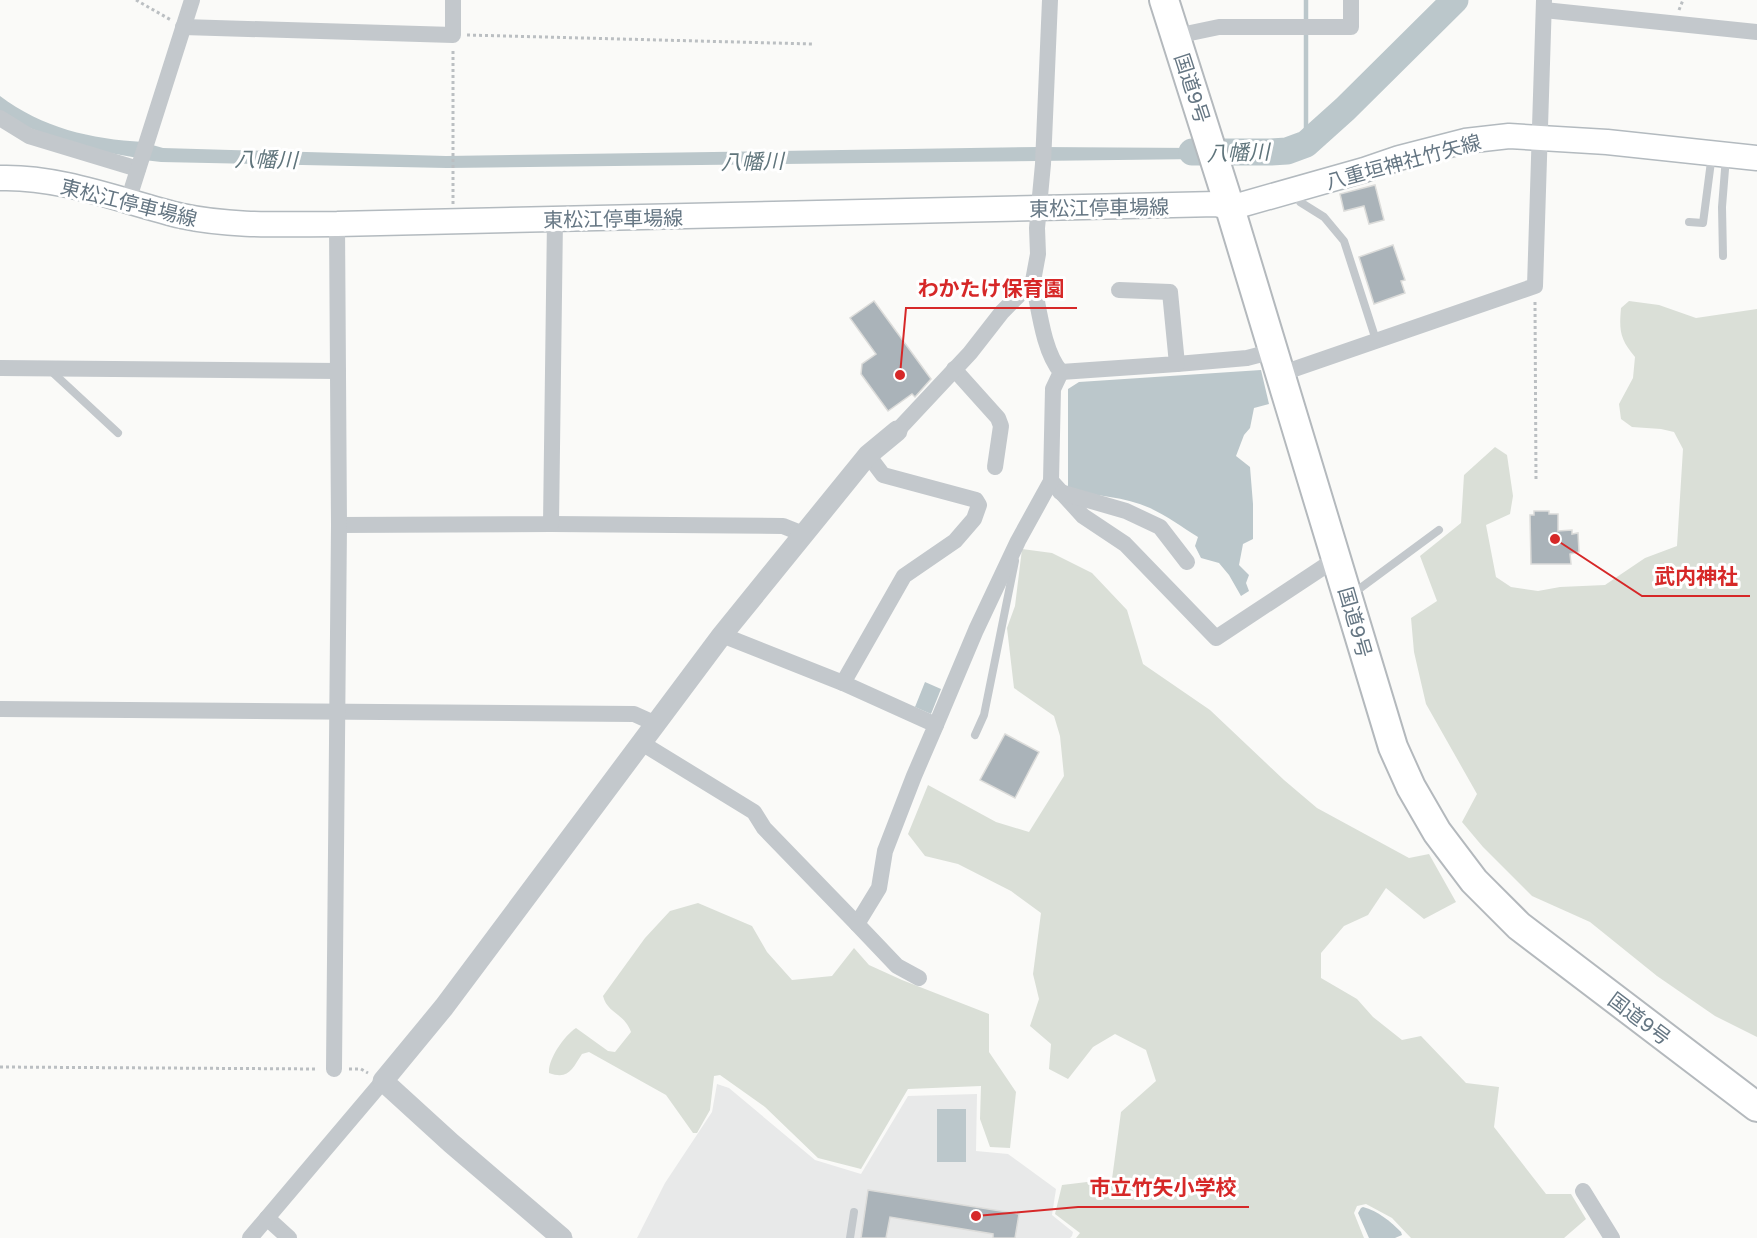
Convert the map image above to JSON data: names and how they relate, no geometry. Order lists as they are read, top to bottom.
{
  "streets": {
    "highway": ["国道9号"],
    "main road": ["八重垣神社竹矢線", "東松江停車場線"]
  },
  "crossings": [
    ["国道9号", "八重垣神社竹矢線"],
    ["国道9号", "東松江停車場線"],
    ["八重垣神社竹矢線", "東松江停車場線"]
  ],
  "water": ["八幡川"],
  "places": ["わかたけ保育園", "武内神社", "市立竹矢小学校"]
}
